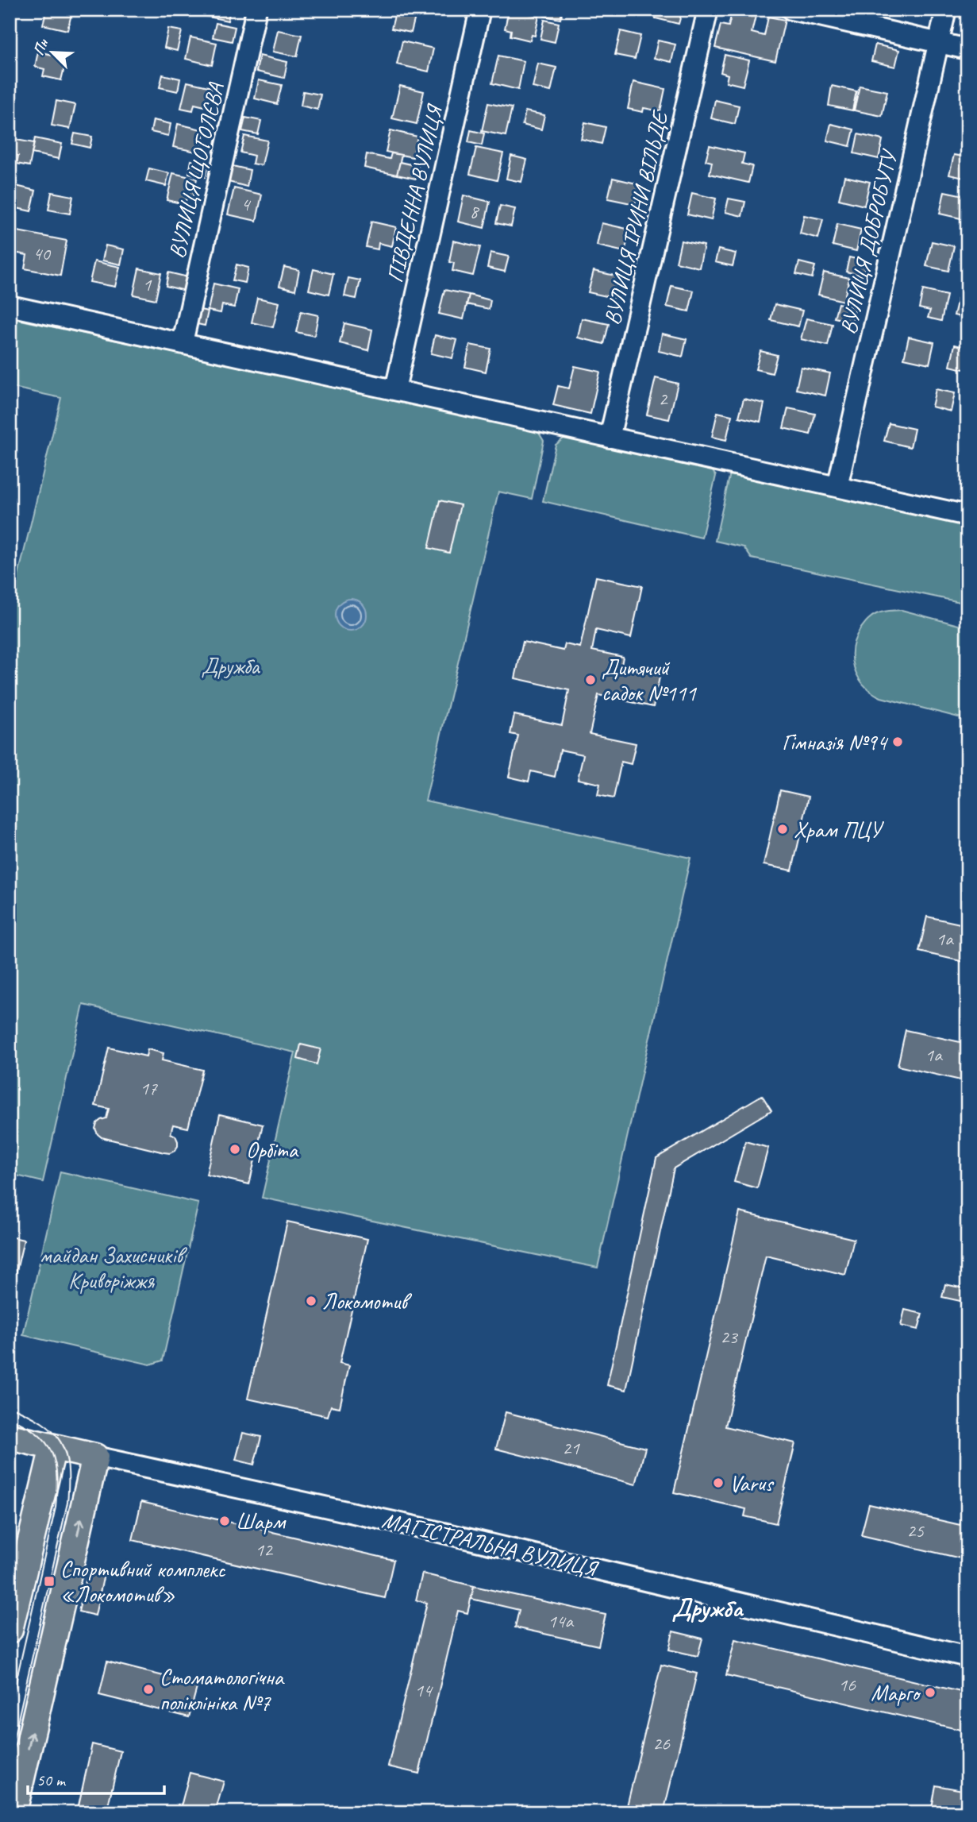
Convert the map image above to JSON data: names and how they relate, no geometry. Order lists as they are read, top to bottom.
{
  "streets": {
    "main road": ["МАГІСТРАЛЬНА ВУЛИЦЯ"],
    "street": [
      "ВУЛИЦЯ ЩОГОЛЄВА",
      "ПІВДЕННА ВУЛИЦЯ",
      "ВУЛИЦЯ ІРИНИ ВІЛЬДЕ",
      "ВУЛИЦЯ ДОБРОБУТУ"
    ]
  },
  "districts": ["Дружба"],
  "parks": ["Дружба", "майдан Захисників Криворіжжя"],
  "places": {
    "other": [
      "Дитячий садок №111",
      "Гімназія №94",
      "Храм ПЦУ",
      "Орбіта",
      "Локомотив",
      "Varus",
      "Шарм",
      "Стоматологічна поліклініка №7",
      "Марго"
    ],
    "transit": ["Спортивний комплекс «Локомотив»"]
  },
  "house_numbers": [
    "4",
    "8",
    "40",
    "1",
    "2",
    "1а",
    "1а",
    "17",
    "23",
    "21",
    "25",
    "12",
    "14а",
    "16",
    "14",
    "26"
  ],
  "scale_bar": "50 m",
  "north": "top left"
}
